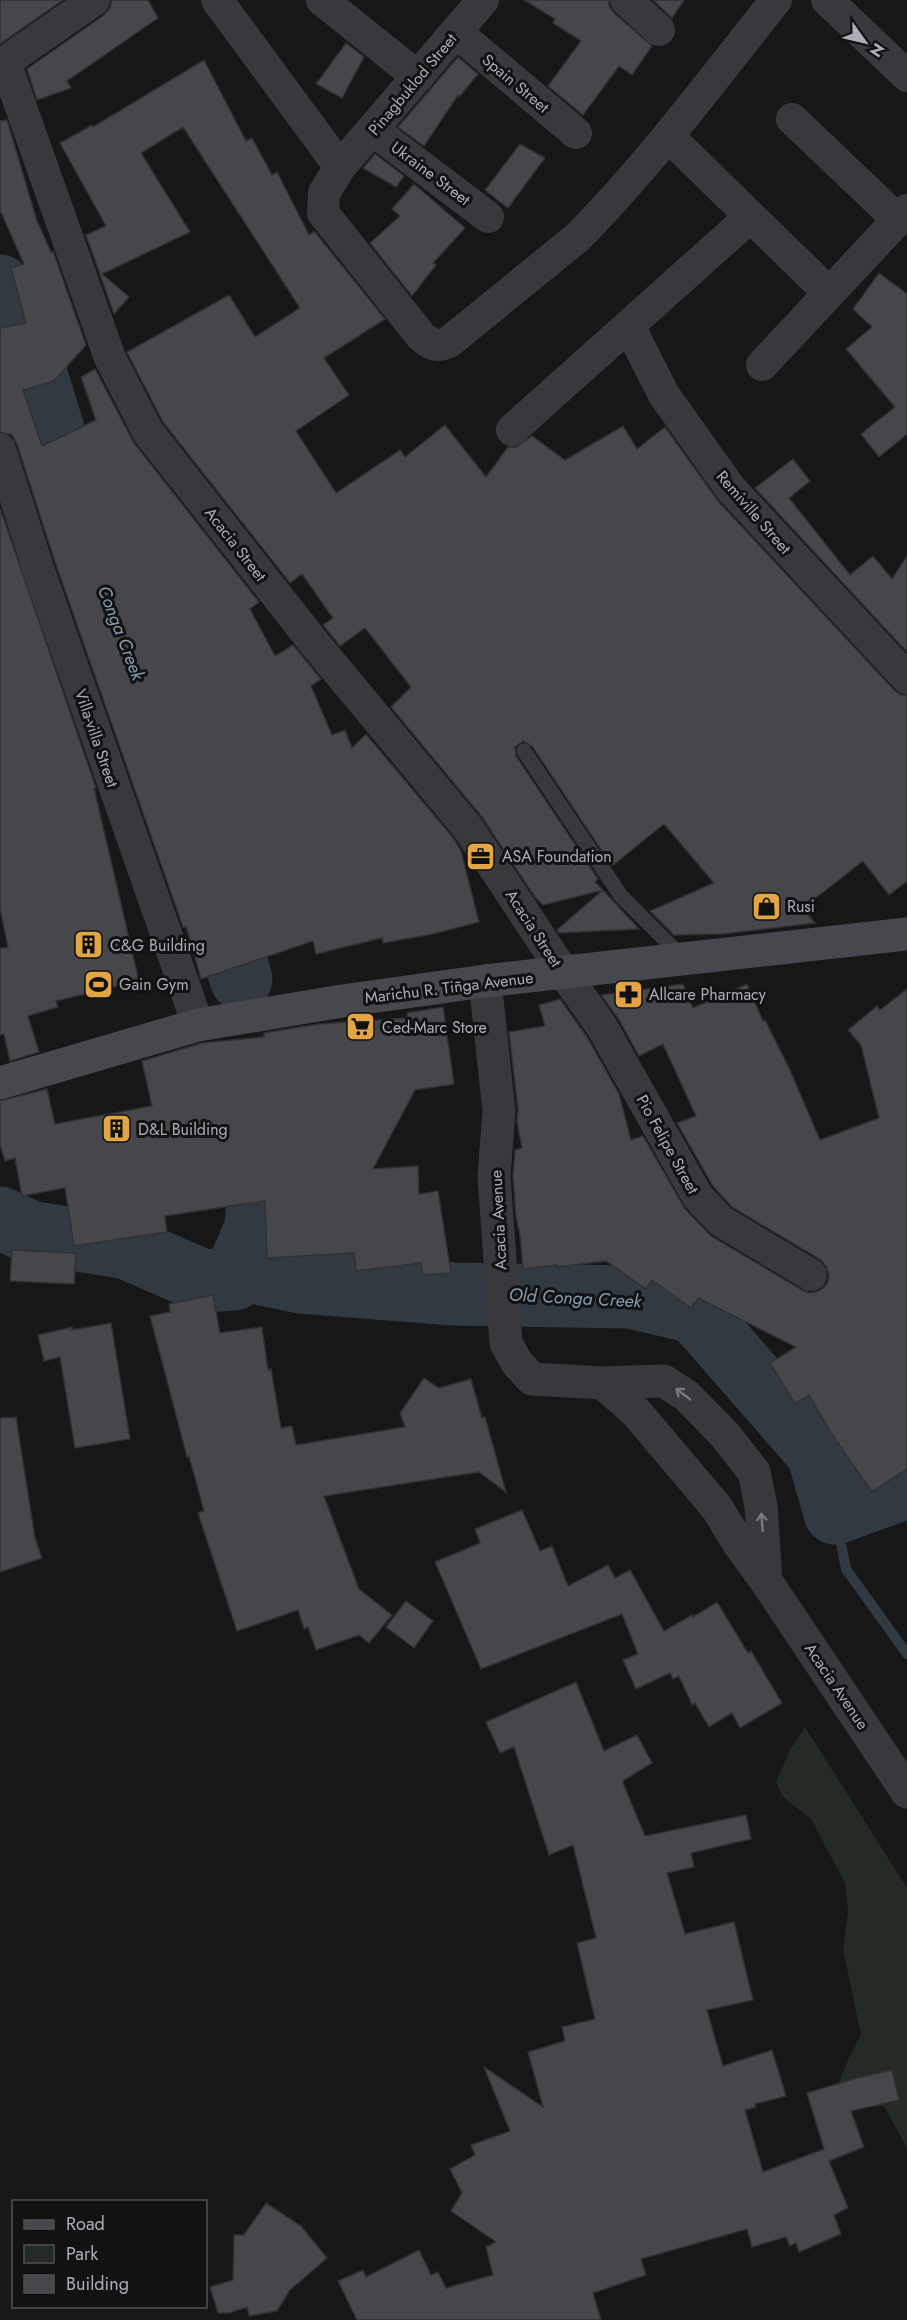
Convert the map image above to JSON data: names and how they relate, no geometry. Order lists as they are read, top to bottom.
{
  "streets": {
    "main road": ["Marichu R. Tiñga Avenue"],
    "street": [
      "Spain Street",
      "Pinagbuklod Street",
      "Ukraine Street",
      "Remiville Street",
      "Acacia Street",
      "Villa-villa Street",
      "Pio Felipe Street",
      "Acacia Avenue"
    ]
  },
  "crossings": [
    ["Spain Street", "Pinagbuklod Street"],
    ["Pinagbuklod Street", "Ukraine Street"],
    ["Acacia Street", "Marichu R. Tiñga Avenue"],
    ["Acacia Street", "Pio Felipe Street"],
    ["Villa-villa Street", "Marichu R. Tiñga Avenue"],
    ["Marichu R. Tiñga Avenue", "Pio Felipe Street"],
    ["Marichu R. Tiñga Avenue", "Acacia Avenue"]
  ],
  "water": ["Conga Creek", "Old Conga Creek"],
  "places": {
    "office": ["ASA Foundation"],
    "shop": ["Rusi"],
    "building": ["C&G Building", "D&L Building"],
    "sports": ["Gain Gym"],
    "pharmacy": ["Allcare Pharmacy"],
    "supermarket": ["Ced-Marc Store"]
  },
  "legend": ["Road", "Park", "Building"],
  "north": "bottom right"
}
